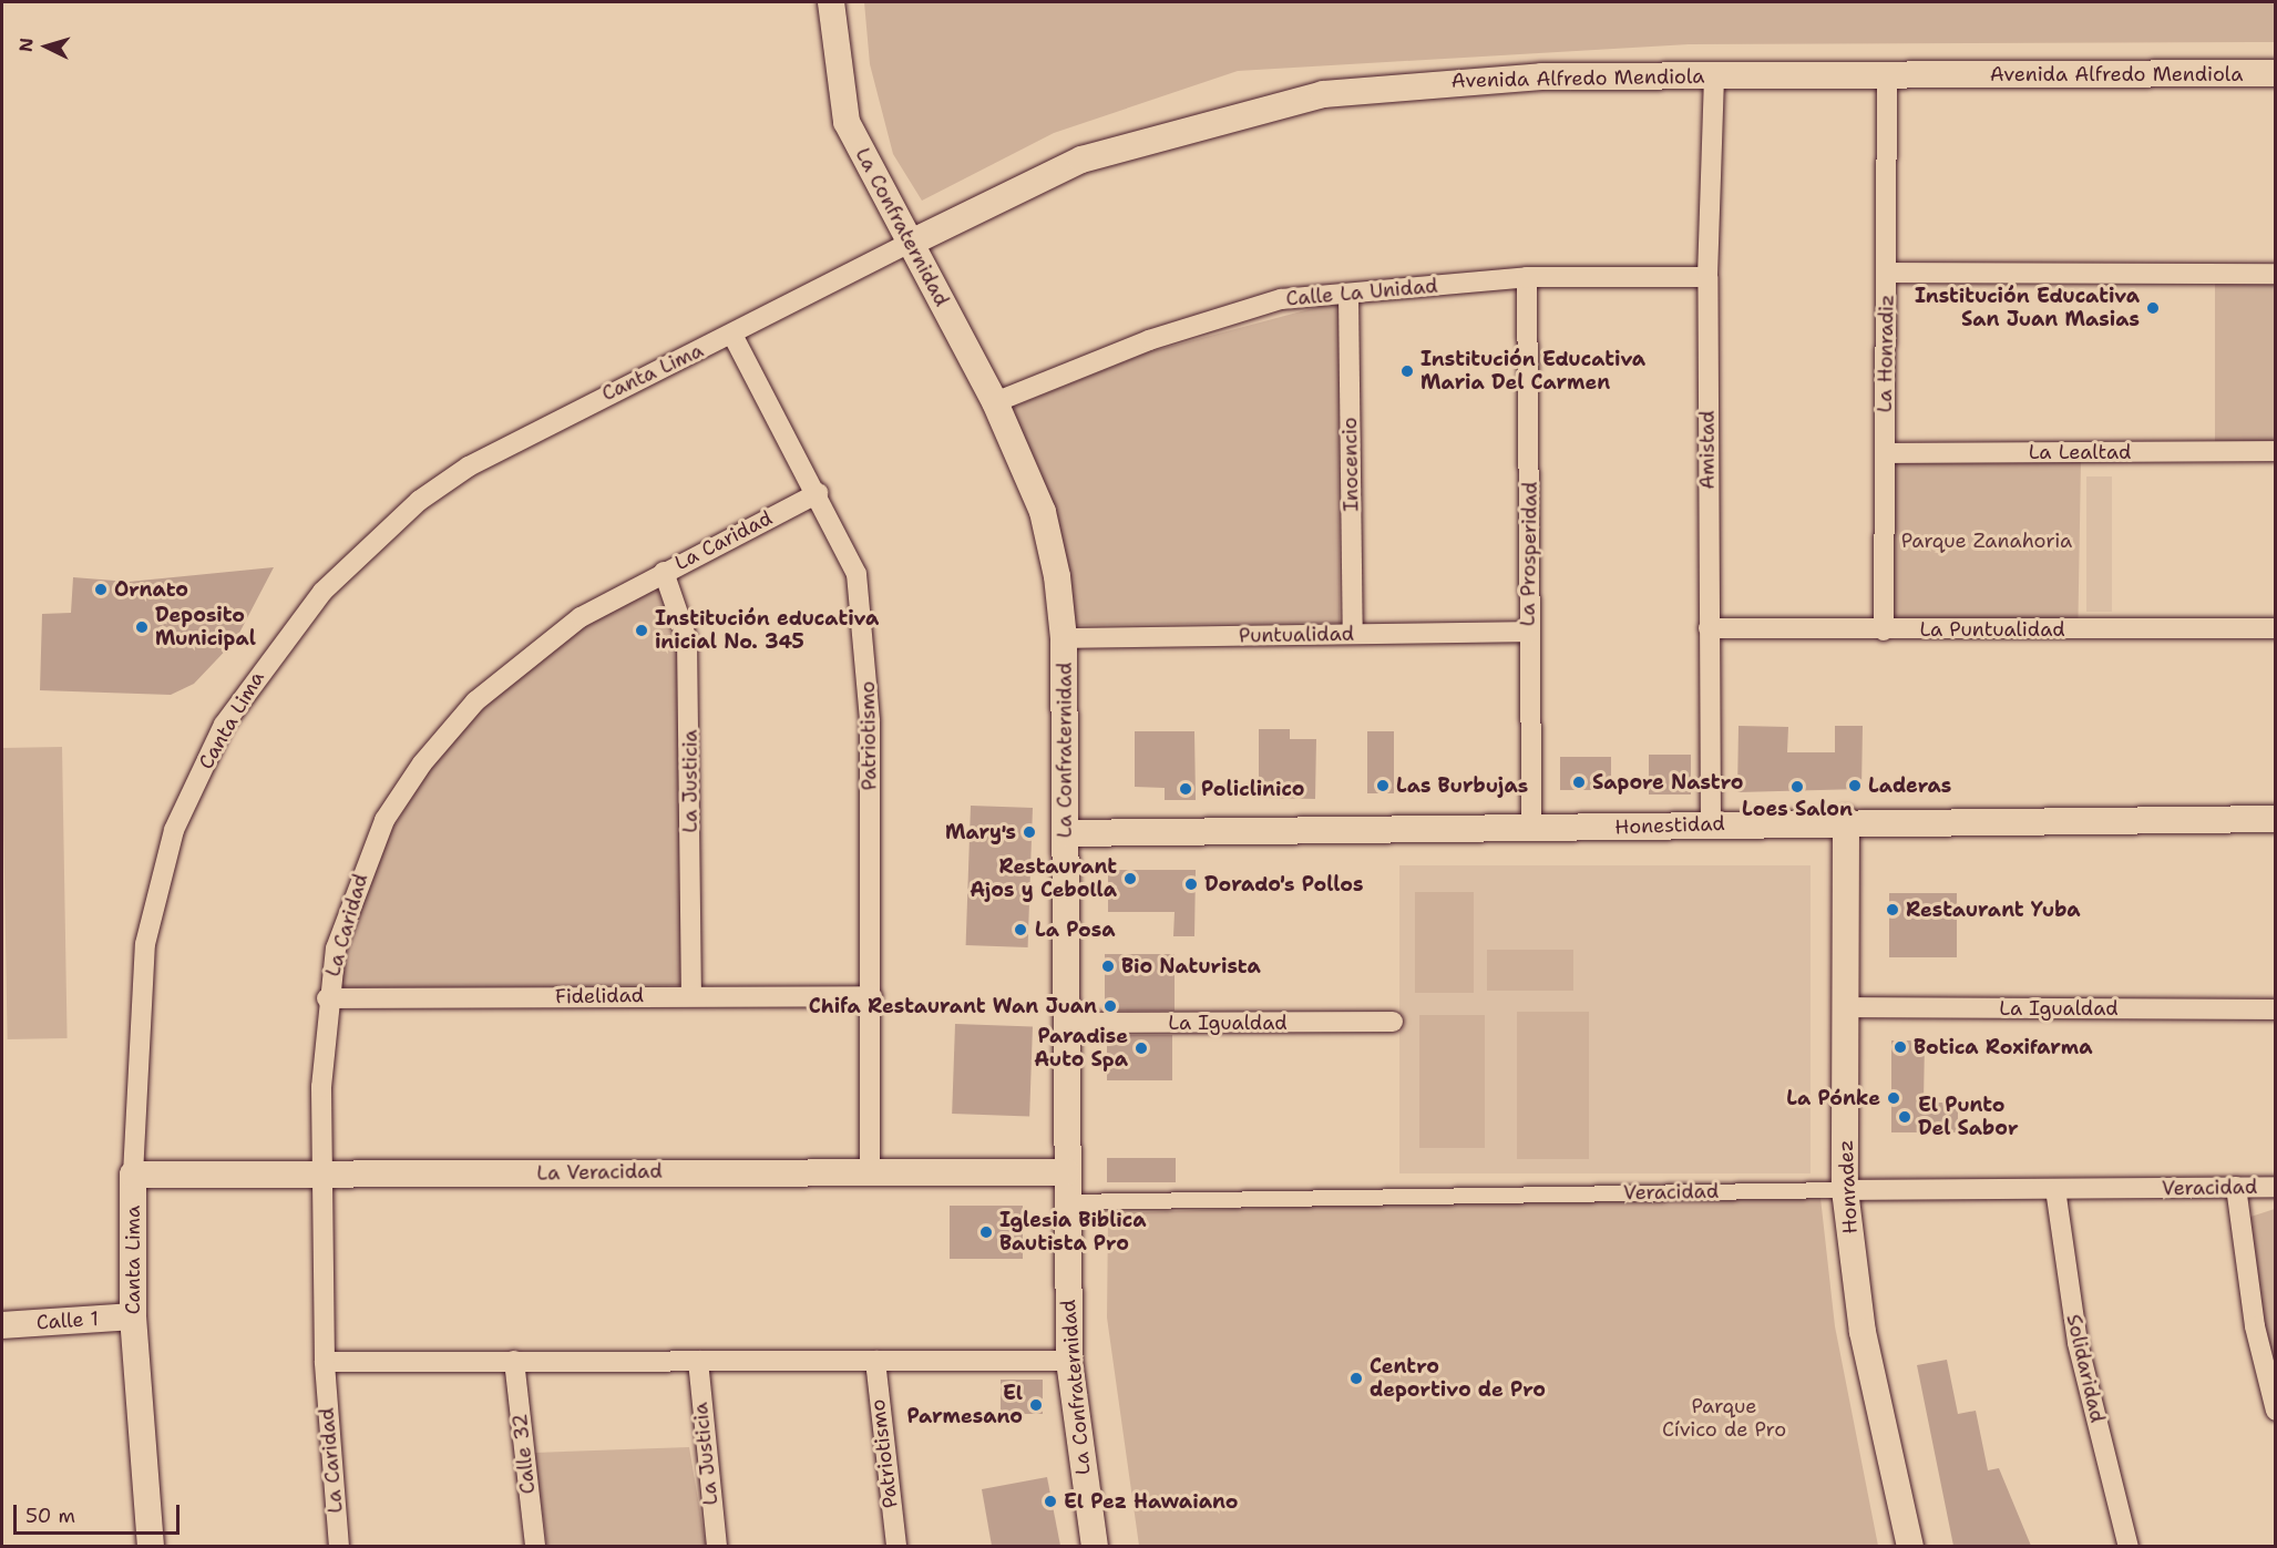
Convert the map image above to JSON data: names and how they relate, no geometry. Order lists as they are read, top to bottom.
{
  "streets": {
    "street": [
      "Avenida Alfredo Mendiola",
      "La Confraternidad",
      "Calle La Unidad",
      "La Honradiz",
      "Canta Lima",
      "Amistad",
      "La Lealtad",
      "Inocencio",
      "La Caridad",
      "La Prosperidad",
      "La Puntualidad",
      "Puntualidad",
      "Patriotismo",
      "La Justicia",
      "Honestidad",
      "Fidelidad",
      "La Igualdad",
      "La Veracidad",
      "Honradez",
      "Veracidad",
      "Calle 1",
      "Solidaridad",
      "Calle 32"
    ]
  },
  "crossings": [
    ["Avenida Alfredo Mendiola", "La Confraternidad"],
    ["Avenida Alfredo Mendiola", "La Honradiz"],
    ["Avenida Alfredo Mendiola", "Canta Lima"],
    ["Avenida Alfredo Mendiola", "Amistad"],
    ["La Confraternidad", "Calle La Unidad"],
    ["La Confraternidad", "Canta Lima"],
    ["La Confraternidad", "Puntualidad"],
    ["La Confraternidad", "Honestidad"],
    ["La Confraternidad", "La Igualdad"],
    ["La Confraternidad", "La Veracidad"],
    ["La Confraternidad", "Veracidad"],
    ["Calle La Unidad", "Amistad"],
    ["Calle La Unidad", "Inocencio"],
    ["Calle La Unidad", "La Prosperidad"],
    ["La Honradiz", "La Lealtad"],
    ["La Honradiz", "La Puntualidad"],
    ["Canta Lima", "Patriotismo"],
    ["Canta Lima", "La Veracidad"],
    ["Canta Lima", "Calle 1"],
    ["Amistad", "La Puntualidad"],
    ["Amistad", "Honestidad"],
    ["Inocencio", "Puntualidad"],
    ["La Caridad", "Patriotismo"],
    ["La Caridad", "La Justicia"],
    ["La Caridad", "Fidelidad"],
    ["La Caridad", "La Veracidad"],
    ["La Prosperidad", "Puntualidad"],
    ["La Prosperidad", "Honestidad"],
    ["Patriotismo", "Fidelidad"],
    ["Patriotismo", "La Veracidad"],
    ["La Justicia", "Fidelidad"],
    ["Honestidad", "Honradez"],
    ["La Igualdad", "Honradez"],
    ["Honradez", "Veracidad"],
    ["Veracidad", "Solidaridad"]
  ],
  "parks": ["Parque Zanahoria", "Parque Cívico de Pro"],
  "places": [
    "Institución Educativa San Juan Masias",
    "Institución Educativa Maria Del Carmen",
    "Ornato",
    "Deposito Municipal",
    "Institución educativa inicial No. 345",
    "Sapore Nastro",
    "Las Burbujas",
    "Laderas",
    "Loes Salon",
    "Policlinico",
    "Mary's",
    "Restaurant Ajos y Cebolla",
    "Dorado's Pollos",
    "Restaurant Yuba",
    "La Posa",
    "Bio Naturista",
    "Chifa Restaurant Wan Juan",
    "Botica Roxifarma",
    "Paradise Auto Spa",
    "La Pónke",
    "El Punto Del Sabor",
    "Iglesia Biblica Bautista Pro",
    "Centro deportivo de Pro",
    "El Parmesano",
    "El Pez Hawaiano"
  ],
  "scale_bar": "50 m",
  "north": "left"
}
